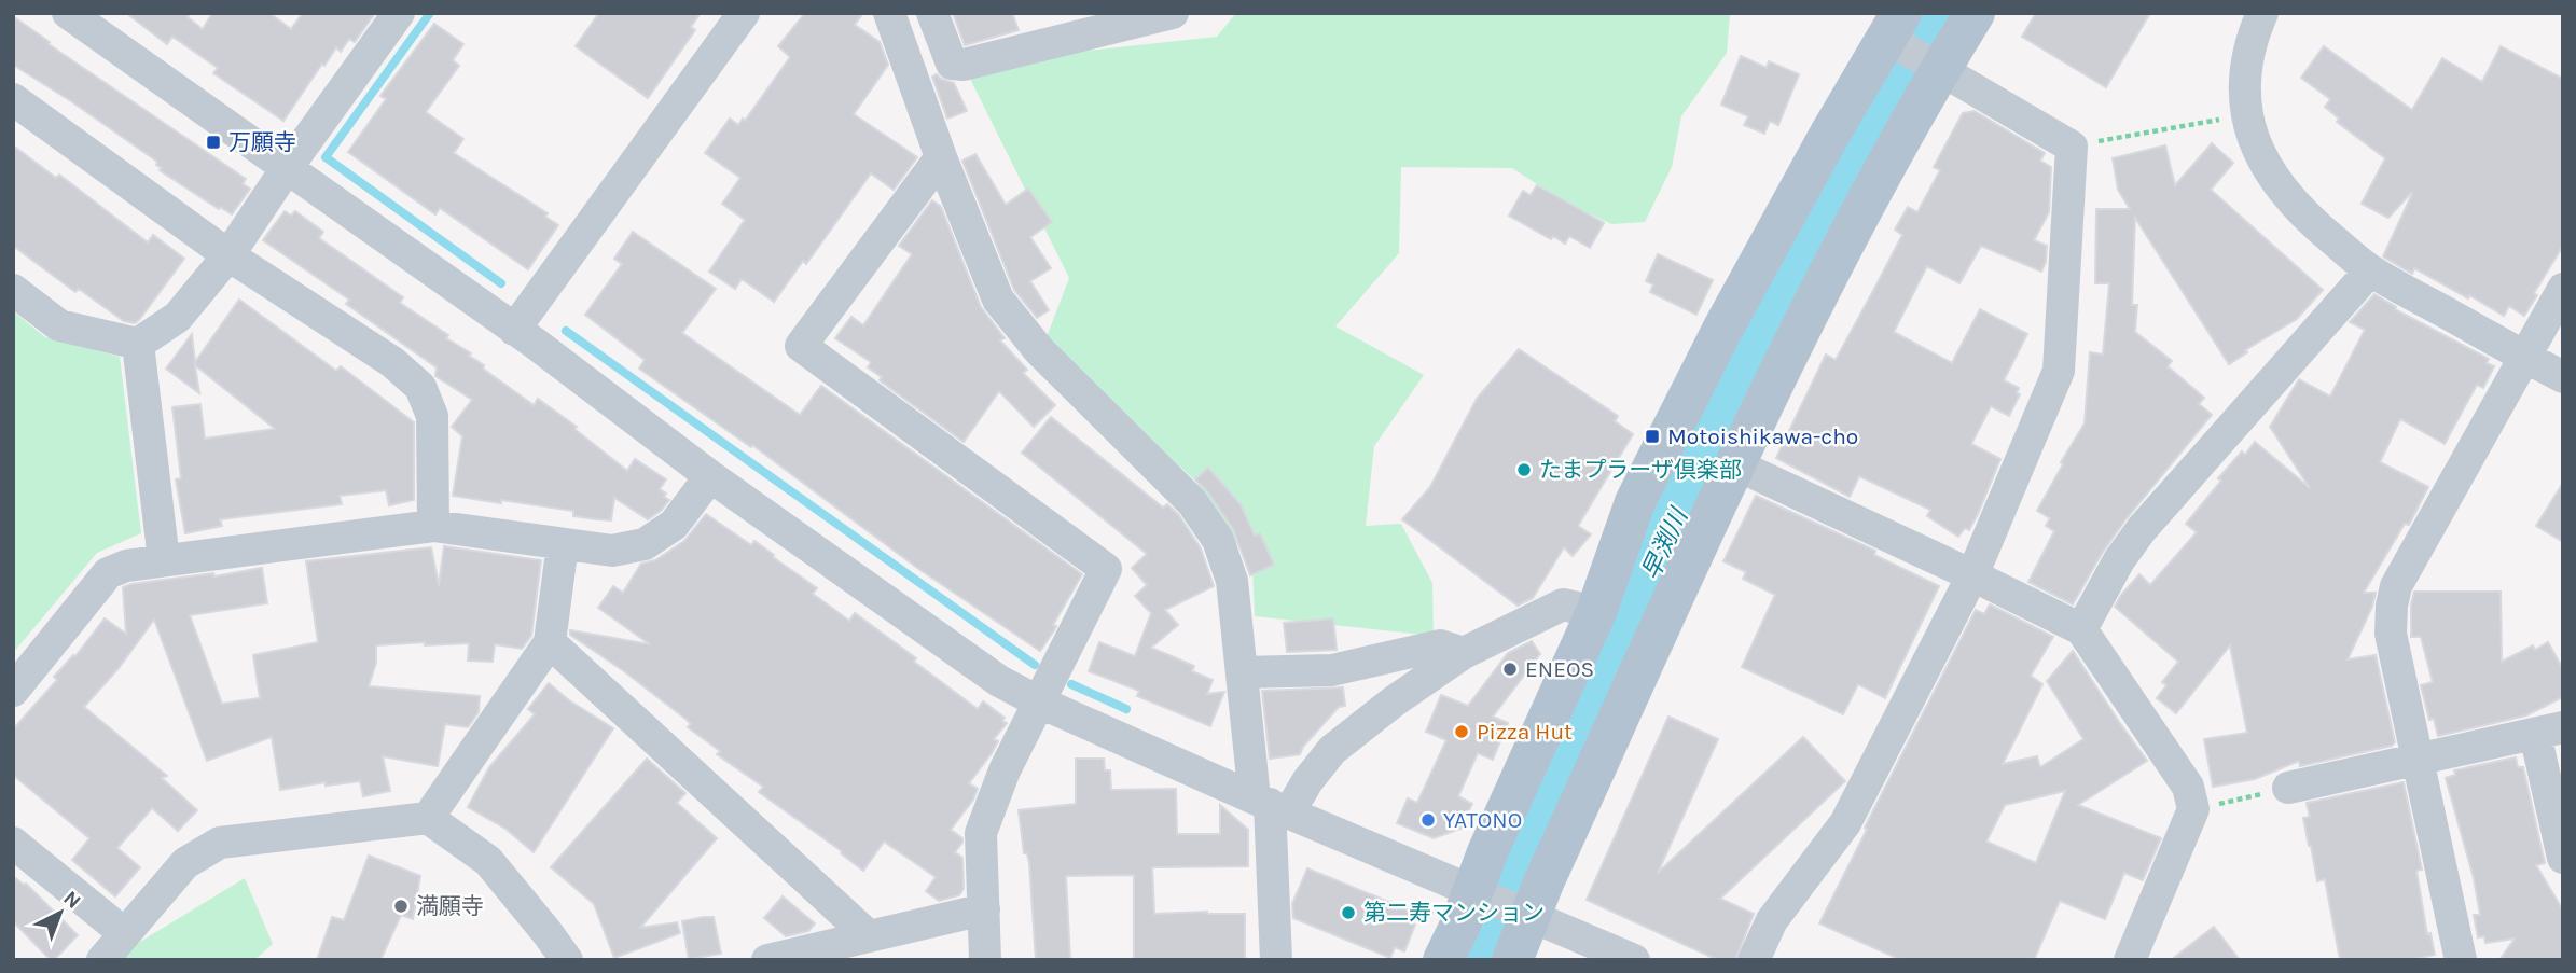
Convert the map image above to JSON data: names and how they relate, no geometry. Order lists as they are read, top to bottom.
{
  "water": ["早渕川"],
  "places": {
    "transit": ["万願寺", "Motoishikawa-cho"],
    "other": [
      "たまプラーザ倶楽部",
      "ENEOS",
      "Pizza Hut",
      "YATONO",
      "満願寺",
      "第二寿マンション"
    ]
  },
  "north": "top right"
}
